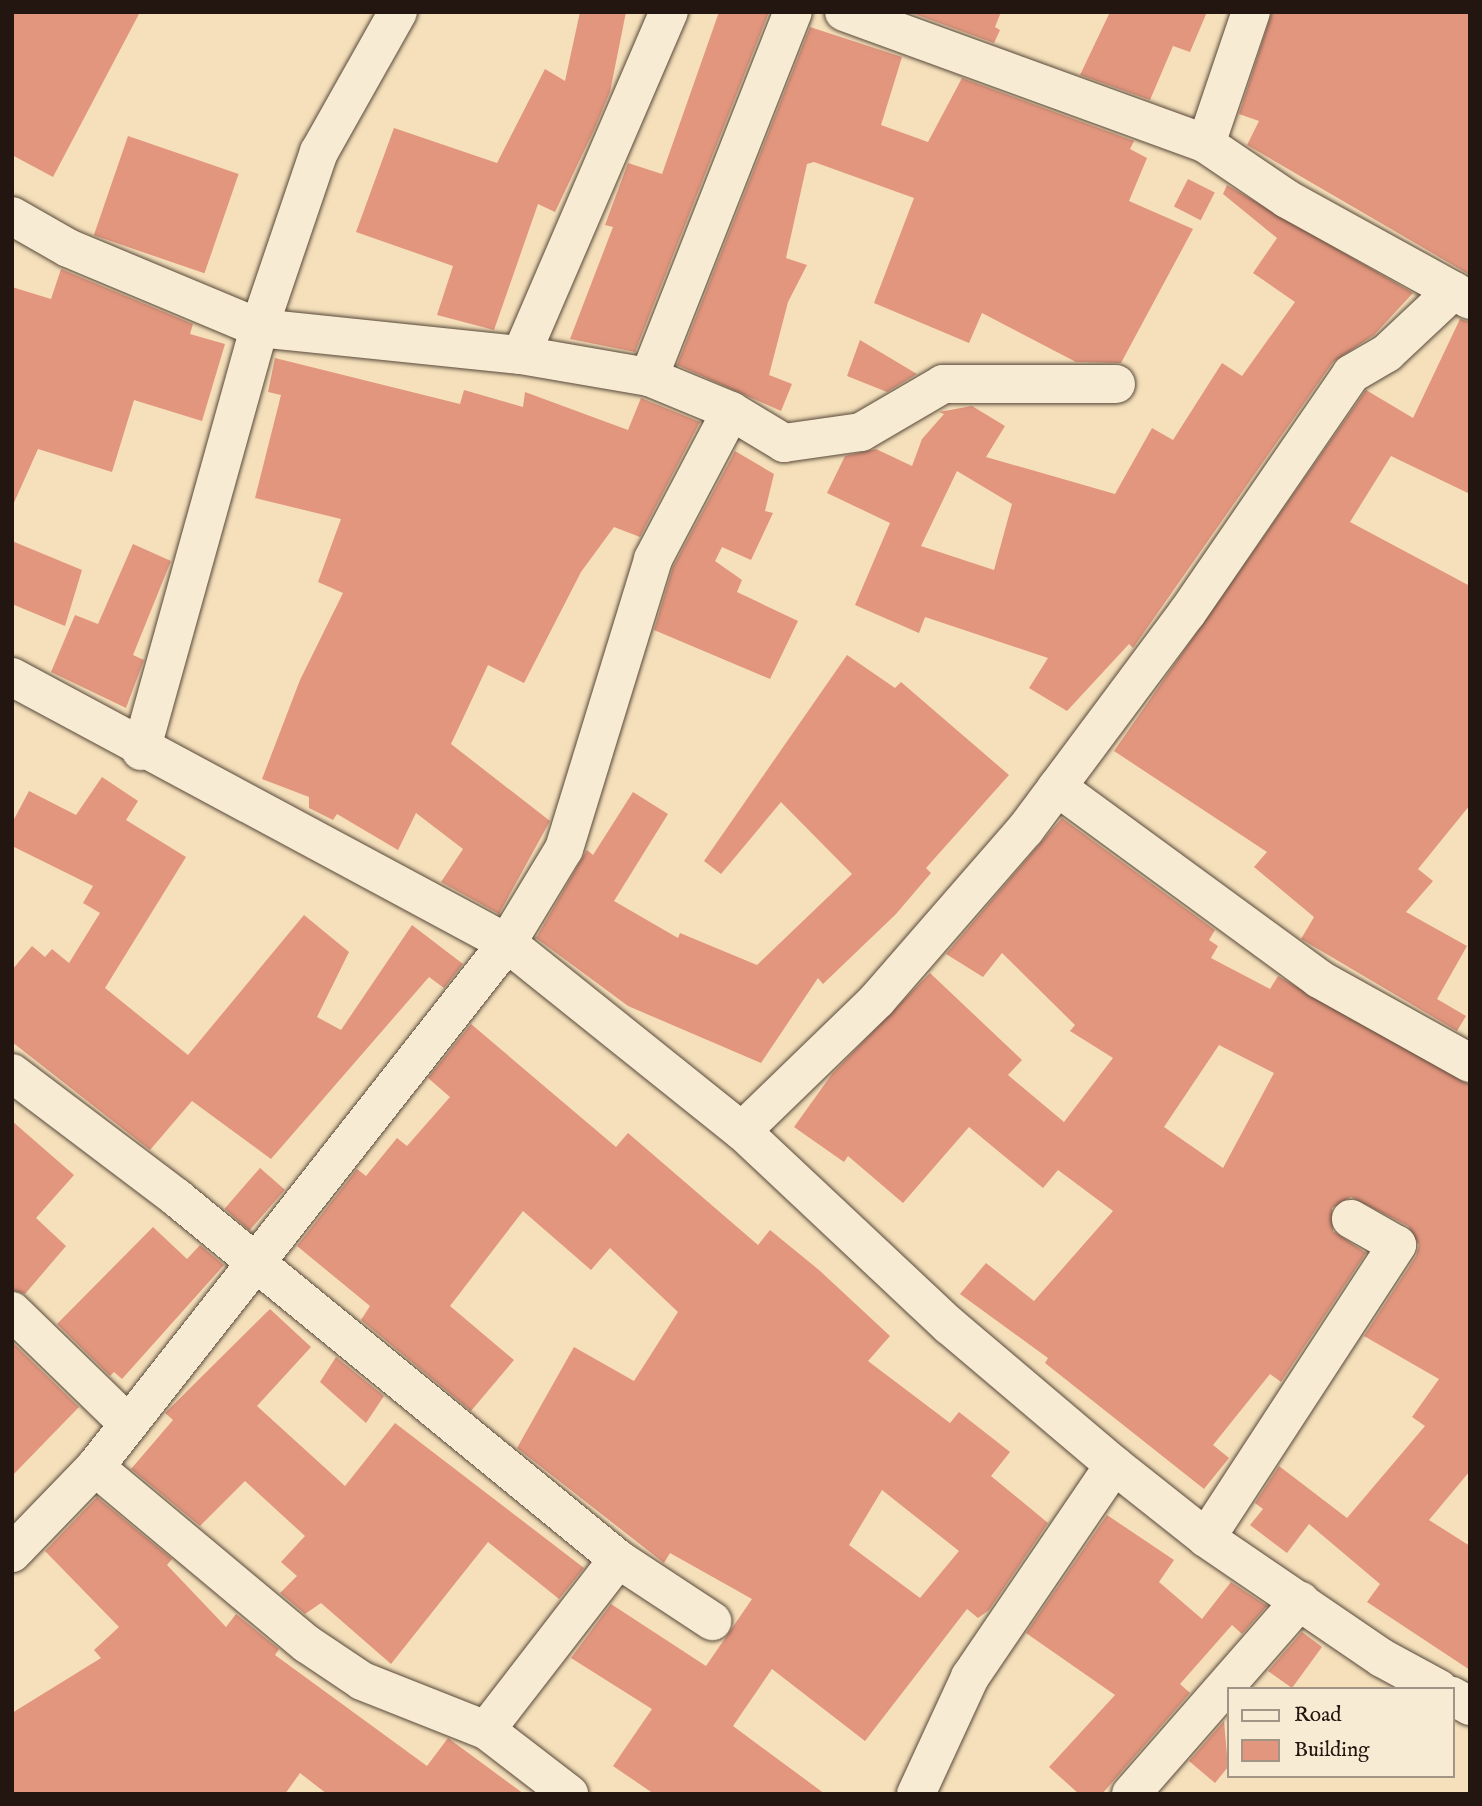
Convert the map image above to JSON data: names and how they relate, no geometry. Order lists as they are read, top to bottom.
{
  "legend": ["Road", "Building"]
}
